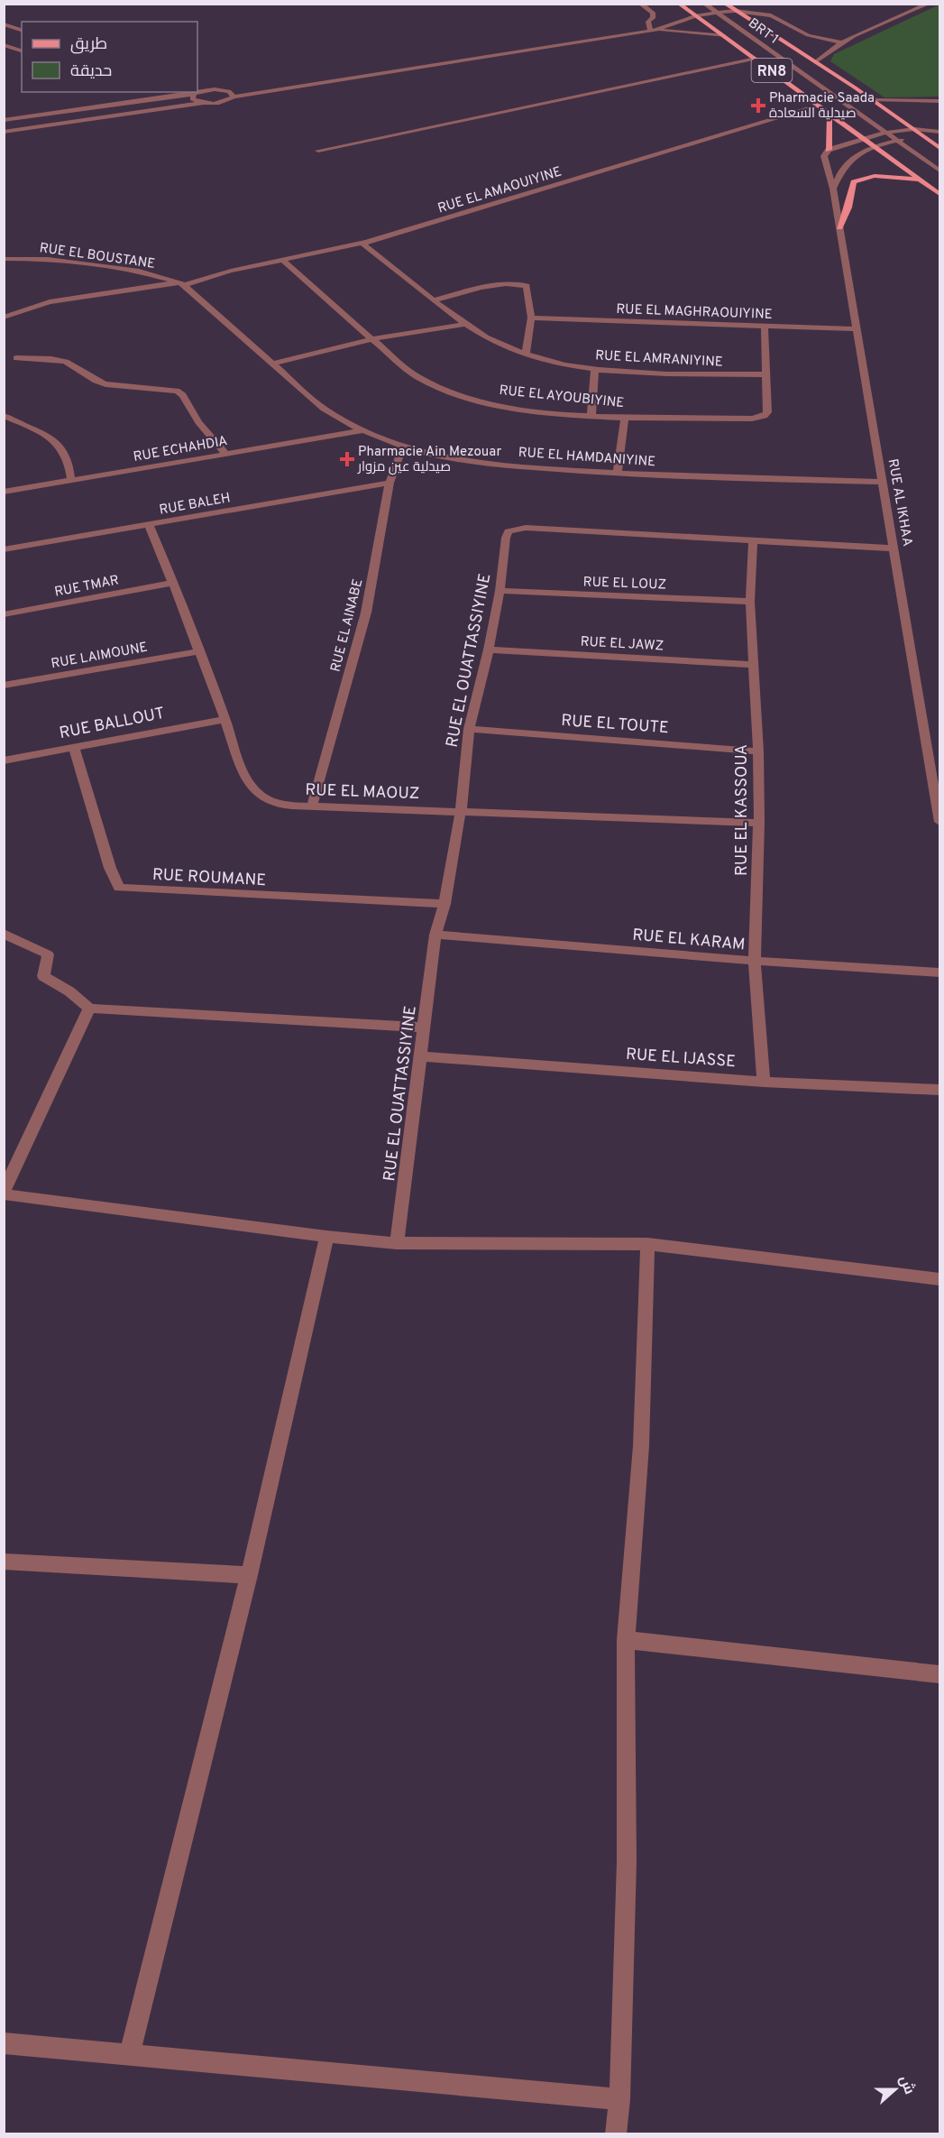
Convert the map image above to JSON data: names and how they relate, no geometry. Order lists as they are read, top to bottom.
{
  "streets": {
    "main road": ["RN8"],
    "street": [
      "BRT 1",
      "RUE EL AMAOUIYINE",
      "RUE EL BOUSTANE",
      "RUE EL MAGHRAOUIYINE",
      "RUE EL AMRANIYINE",
      "RUE EL AYOUBIYINE",
      "RUE ECHAHDIA",
      "RUE EL HAMDANIYINE",
      "RUE AL IKHAA",
      "RUE BALEH",
      "RUE EL LOUZ",
      "RUE TMAR",
      "RUE EL AINABE",
      "RUE EL JAWZ",
      "RUE LAIMOUNE",
      "RUE EL OUATTASSIYINE",
      "RUE BALLOUT",
      "RUE EL TOUTE",
      "RUE EL MAOUZ",
      "RUE EL KASSOUA",
      "RUE ROUMANE",
      "RUE EL KARAM",
      "RUE EL IJASSE"
    ]
  },
  "crossings": [
    ["RN8", "RUE EL AMAOUIYINE"],
    ["RUE EL AMAOUIYINE", "RUE EL BOUSTANE"],
    ["RUE EL AMAOUIYINE", "RUE EL AMRANIYINE"],
    ["RUE EL AMAOUIYINE", "RUE EL AYOUBIYINE"],
    ["RUE EL AMAOUIYINE", "RUE EL HAMDANIYINE"],
    ["RUE EL BOUSTANE", "RUE EL HAMDANIYINE"],
    ["RUE EL MAGHRAOUIYINE", "RUE EL AYOUBIYINE"],
    ["RUE EL MAGHRAOUIYINE", "RUE AL IKHAA"],
    ["RUE EL AMRANIYINE", "RUE EL AYOUBIYINE"],
    ["RUE ECHAHDIA", "RUE EL HAMDANIYINE"],
    ["RUE EL HAMDANIYINE", "RUE AL IKHAA"],
    ["RUE EL HAMDANIYINE", "RUE EL AINABE"],
    ["RUE AL IKHAA", "RUE EL OUATTASSIYINE"],
    ["RUE BALEH", "RUE EL AINABE"],
    ["RUE BALEH", "RUE EL MAOUZ"],
    ["RUE EL LOUZ", "RUE EL OUATTASSIYINE"],
    ["RUE EL LOUZ", "RUE EL KASSOUA"],
    ["RUE TMAR", "RUE EL MAOUZ"],
    ["RUE EL AINABE", "RUE EL MAOUZ"],
    ["RUE EL JAWZ", "RUE EL OUATTASSIYINE"],
    ["RUE EL JAWZ", "RUE EL KASSOUA"],
    ["RUE LAIMOUNE", "RUE EL MAOUZ"],
    ["RUE EL OUATTASSIYINE", "RUE EL TOUTE"],
    ["RUE EL OUATTASSIYINE", "RUE EL MAOUZ"],
    ["RUE EL OUATTASSIYINE", "RUE EL KASSOUA"],
    ["RUE EL OUATTASSIYINE", "RUE ROUMANE"],
    ["RUE EL OUATTASSIYINE", "RUE EL KARAM"],
    ["RUE EL OUATTASSIYINE", "RUE EL IJASSE"],
    ["RUE BALLOUT", "RUE EL MAOUZ"],
    ["RUE BALLOUT", "RUE ROUMANE"],
    ["RUE EL TOUTE", "RUE EL KASSOUA"],
    ["RUE EL MAOUZ", "RUE EL KASSOUA"],
    ["RUE EL KASSOUA", "RUE EL KARAM"],
    ["RUE EL KASSOUA", "RUE EL IJASSE"]
  ],
  "places": {
    "health": ["Pharmacie Saada صيدلية السعادة", "Pharmacie Ain Mezouar صيدلية عين مزوار"]
  },
  "legend": ["طريق", "حديقة"],
  "north": "right"
}
